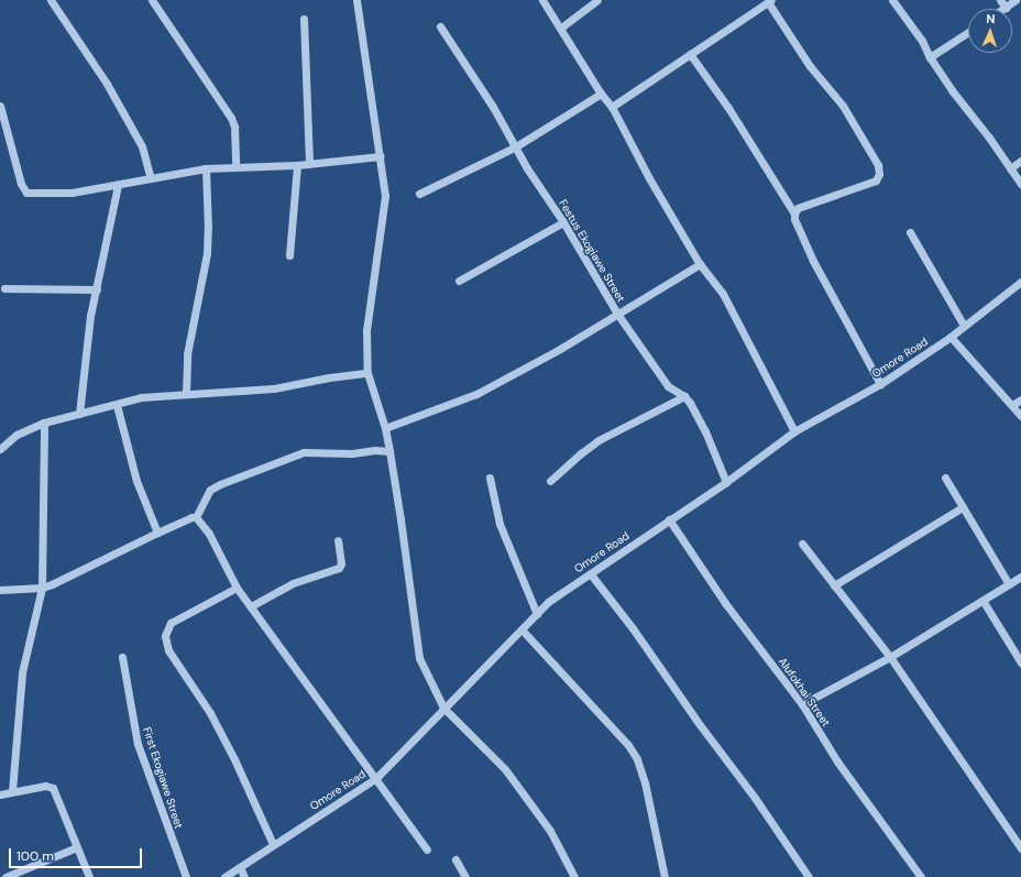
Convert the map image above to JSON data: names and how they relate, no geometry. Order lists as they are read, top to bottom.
{
  "streets": {
    "street": [
      "Festus Ekogiawe Street",
      "Omore Road",
      "Alufokhai Street",
      "First Ekogiawe Street"
    ]
  },
  "crossings": [
    ["Festus Ekogiawe Street", "Omore Road"],
    ["Omore Road", "Alufokhai Street"]
  ],
  "scale_bar": "100 m",
  "north": "top"
}
